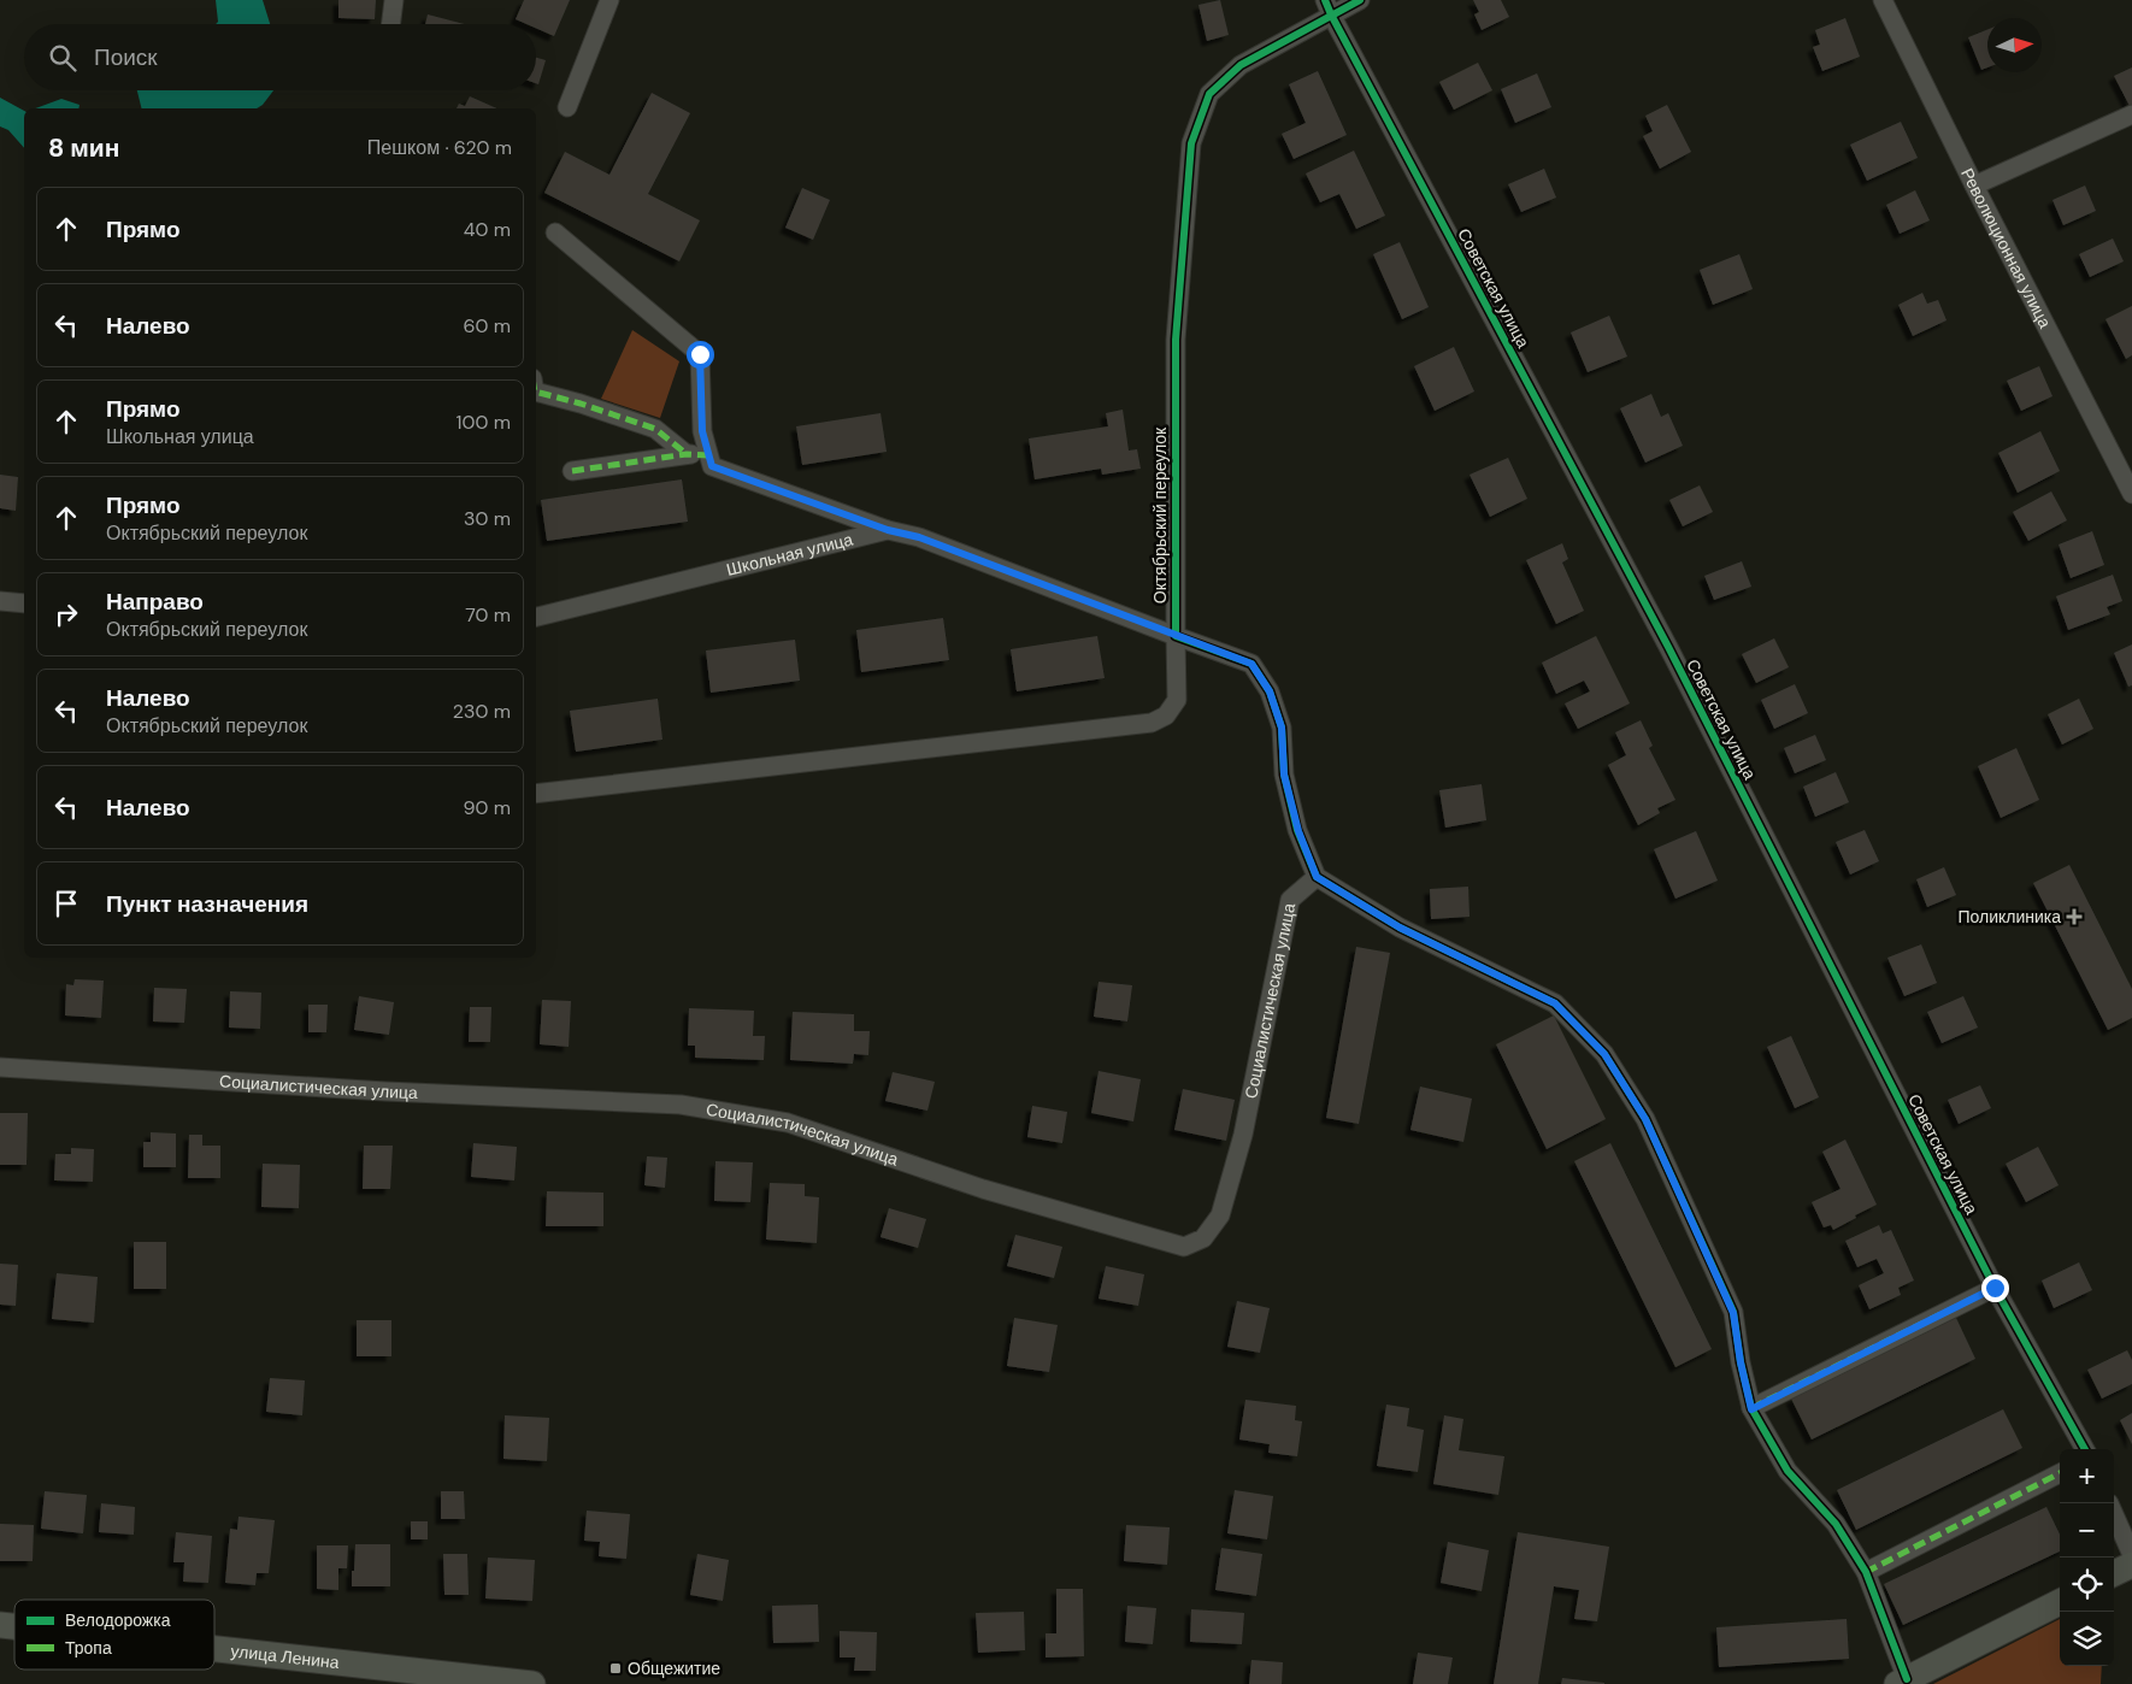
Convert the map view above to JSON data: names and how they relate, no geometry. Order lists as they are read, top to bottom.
{
  "streets": {
    "main road": ["улица Ленина"],
    "street": [
      "Революционная улица",
      "Советская улица",
      "Октябрьский переулок",
      "Школьная улица",
      "Социалистическая улица"
    ]
  },
  "crossings": [
    ["Советская улица", "Октябрьский переулок"],
    ["Октябрьский переулок", "Школьная улица"]
  ],
  "places": {
    "health": ["Поликлиника"],
    "transit": ["Общежитие"]
  },
  "legend": ["Велодорожка", "Тропа"],
  "north": "right",
  "page": {
    "search": "Поиск",
    "heading": ["8 мин", "Пешком · 620 m"],
    "list": [
      ["Прямо", "40 m"],
      ["Налево", "60 m"],
      ["Прямо", "Школьная улица", "100 m"],
      ["Прямо", "Октябрьский переулок", "30 m"],
      ["Направо", "Октябрьский переулок", "70 m"],
      ["Налево", "Октябрьский переулок", "230 m"],
      ["Налево", "90 m"],
      "Пункт назначения"
    ],
    "map_buttons": ["+", "−"]
  }
}
